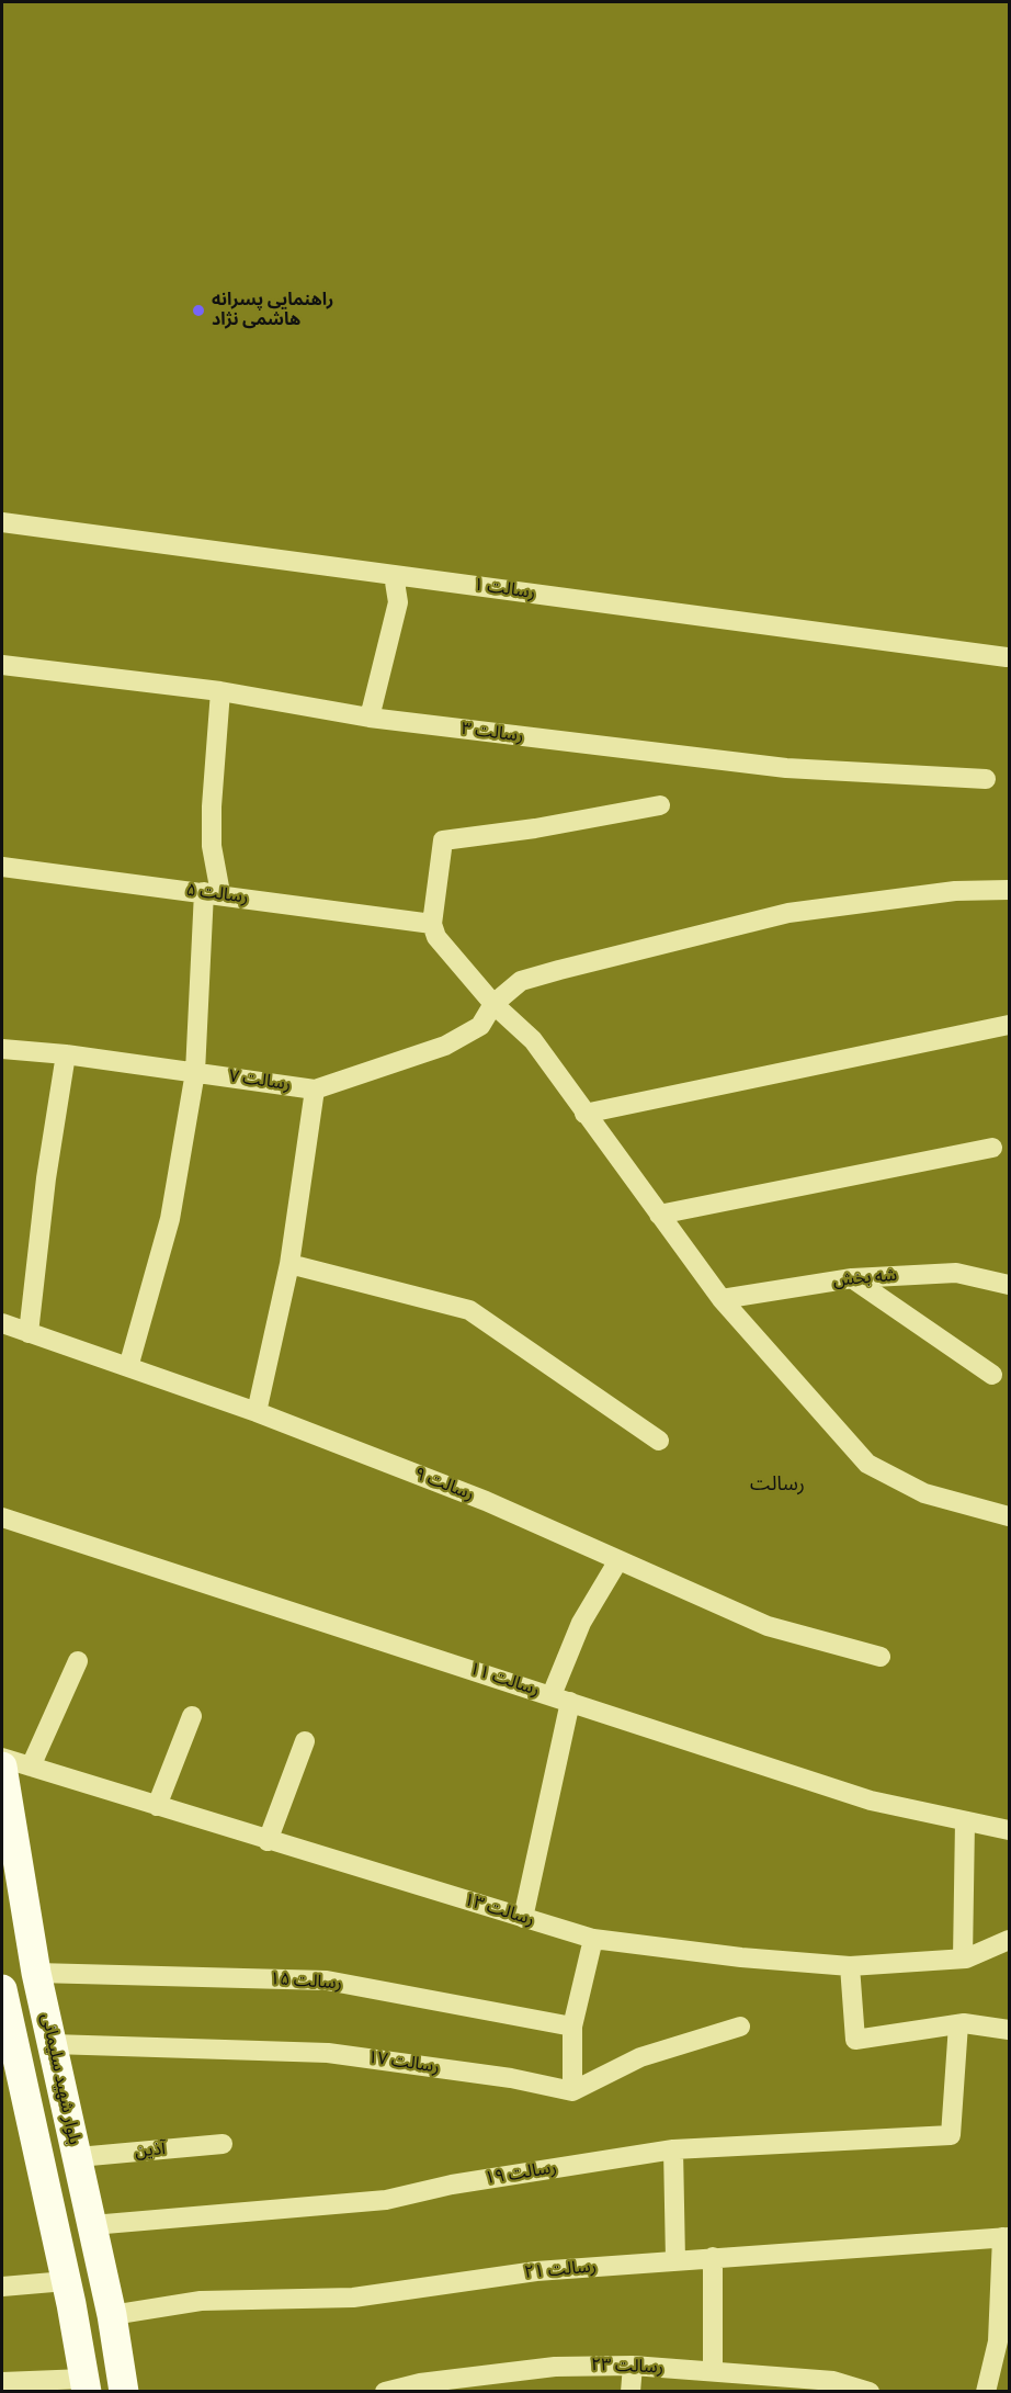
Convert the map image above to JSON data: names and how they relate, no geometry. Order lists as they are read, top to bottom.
{
  "streets": {
    "main road": ["بلوار شهید سلیمانی"],
    "street": [
      "رسالت ۱",
      "رسالت ۳",
      "رسالت ۵",
      "رسالت ۷",
      "شه بخش",
      "رسالت ۹",
      "رسالت ۱۱",
      "رسالت ۱۳",
      "رسالت ۱۵",
      "رسالت ۱۷",
      "آذین",
      "رسالت ۱۹",
      "رسالت ۲۱",
      "رسالت ۲۳"
    ]
  },
  "crossings": [
    ["رسالت ۱۵", "بلوار شهید سلیمانی"],
    ["رسالت ۱۷", "بلوار شهید سلیمانی"],
    ["بلوار شهید سلیمانی", "آذین"],
    ["بلوار شهید سلیمانی", "رسالت ۱۹"],
    ["بلوار شهید سلیمانی", "رسالت ۲۱"]
  ],
  "districts": ["رسالت"],
  "places": ["راهنمایی پسرانه هاشمی نژاد"]
}
